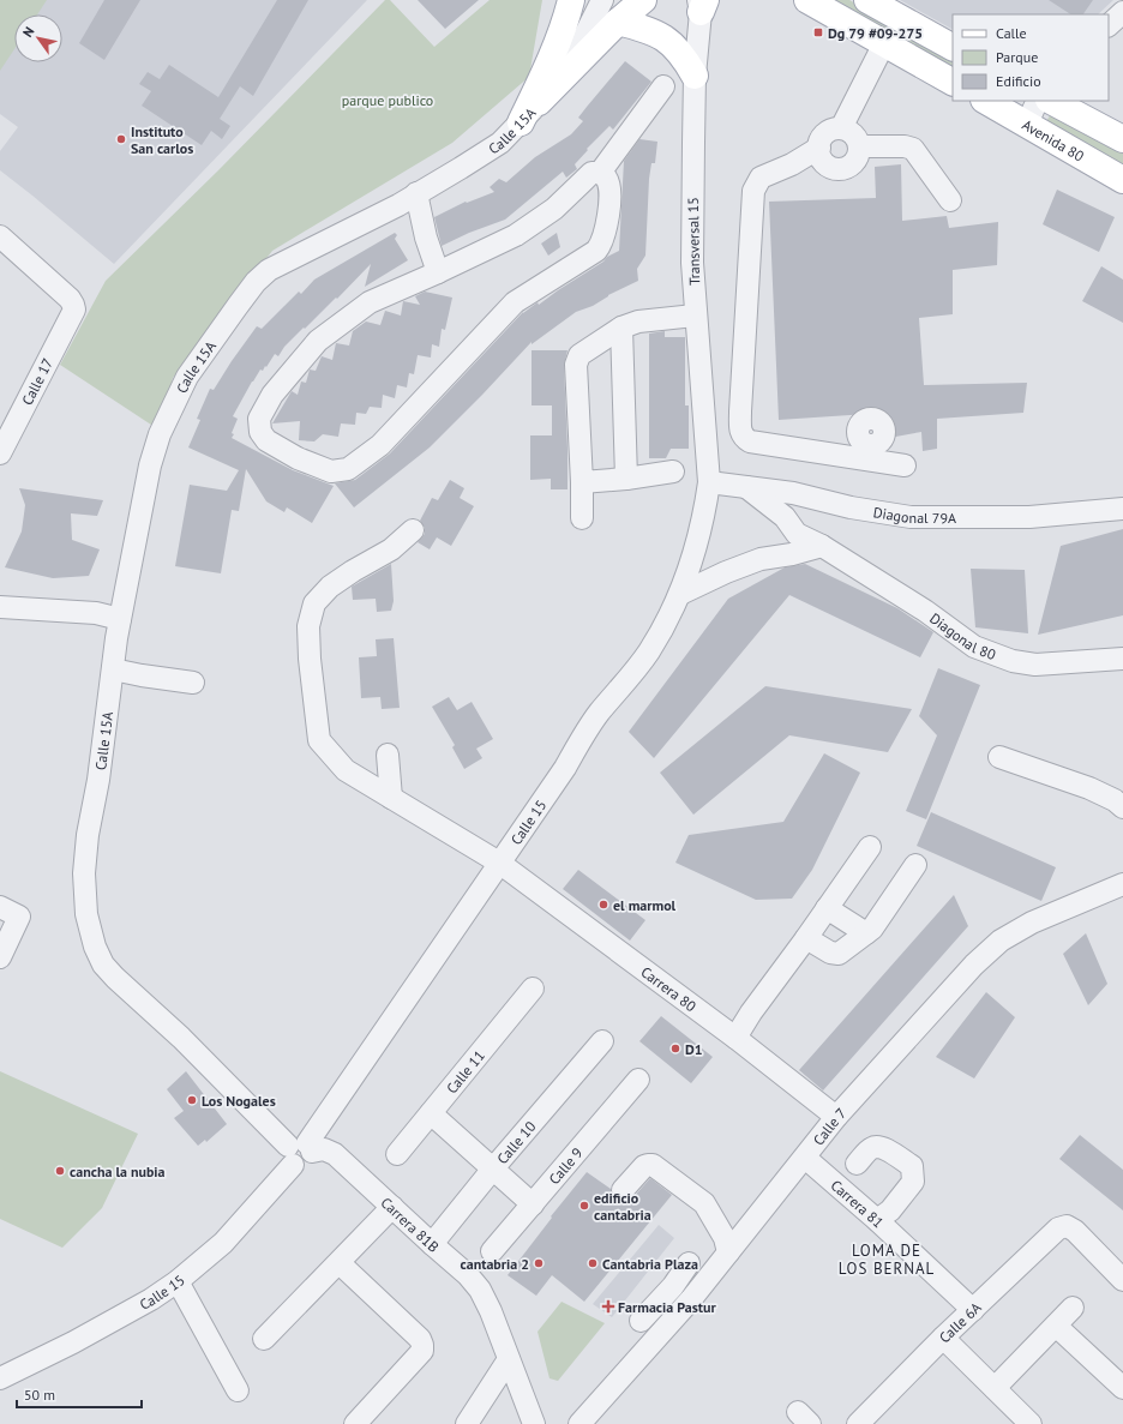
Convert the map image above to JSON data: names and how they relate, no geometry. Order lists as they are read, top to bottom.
{
  "streets": {
    "main road": ["Avenida 80"],
    "street": [
      "Calle 15A",
      "Transversal 15",
      "Calle 17",
      "Diagonal 79A",
      "Diagonal 80",
      "Calle 15",
      "Carrera 80",
      "Calle 11",
      "Calle 7",
      "Calle 10",
      "Calle 9",
      "Carrera 81",
      "Carrera 81B",
      "Calle 6A"
    ]
  },
  "crossings": [
    ["Calle 15A", "Calle 15"],
    ["Calle 15A", "Carrera 81B"],
    ["Transversal 15", "Diagonal 79A"],
    ["Transversal 15", "Calle 15"],
    ["Diagonal 79A", "Diagonal 80"],
    ["Diagonal 79A", "Calle 15"],
    ["Calle 15", "Carrera 80"],
    ["Calle 15", "Carrera 81B"],
    ["Carrera 80", "Calle 7"],
    ["Calle 7", "Carrera 81"],
    ["Calle 10", "Carrera 81B"],
    ["Carrera 81", "Calle 6A"]
  ],
  "districts": ["LOMA DE LOS BERNAL"],
  "parks": ["parque publico"],
  "places": {
    "transit": ["Dg 79 #09-275"],
    "other": [
      "Instituto San carlos",
      "el marmol",
      "D1",
      "Los Nogales",
      "cancha la nubia",
      "edificio cantabria",
      "cantabria 2",
      "Cantabria Plaza"
    ],
    "health": ["Farmacia Pastur"]
  },
  "legend": ["Calle", "Parque", "Edificio"],
  "scale_bar": "50 m",
  "north": "top left"
}
